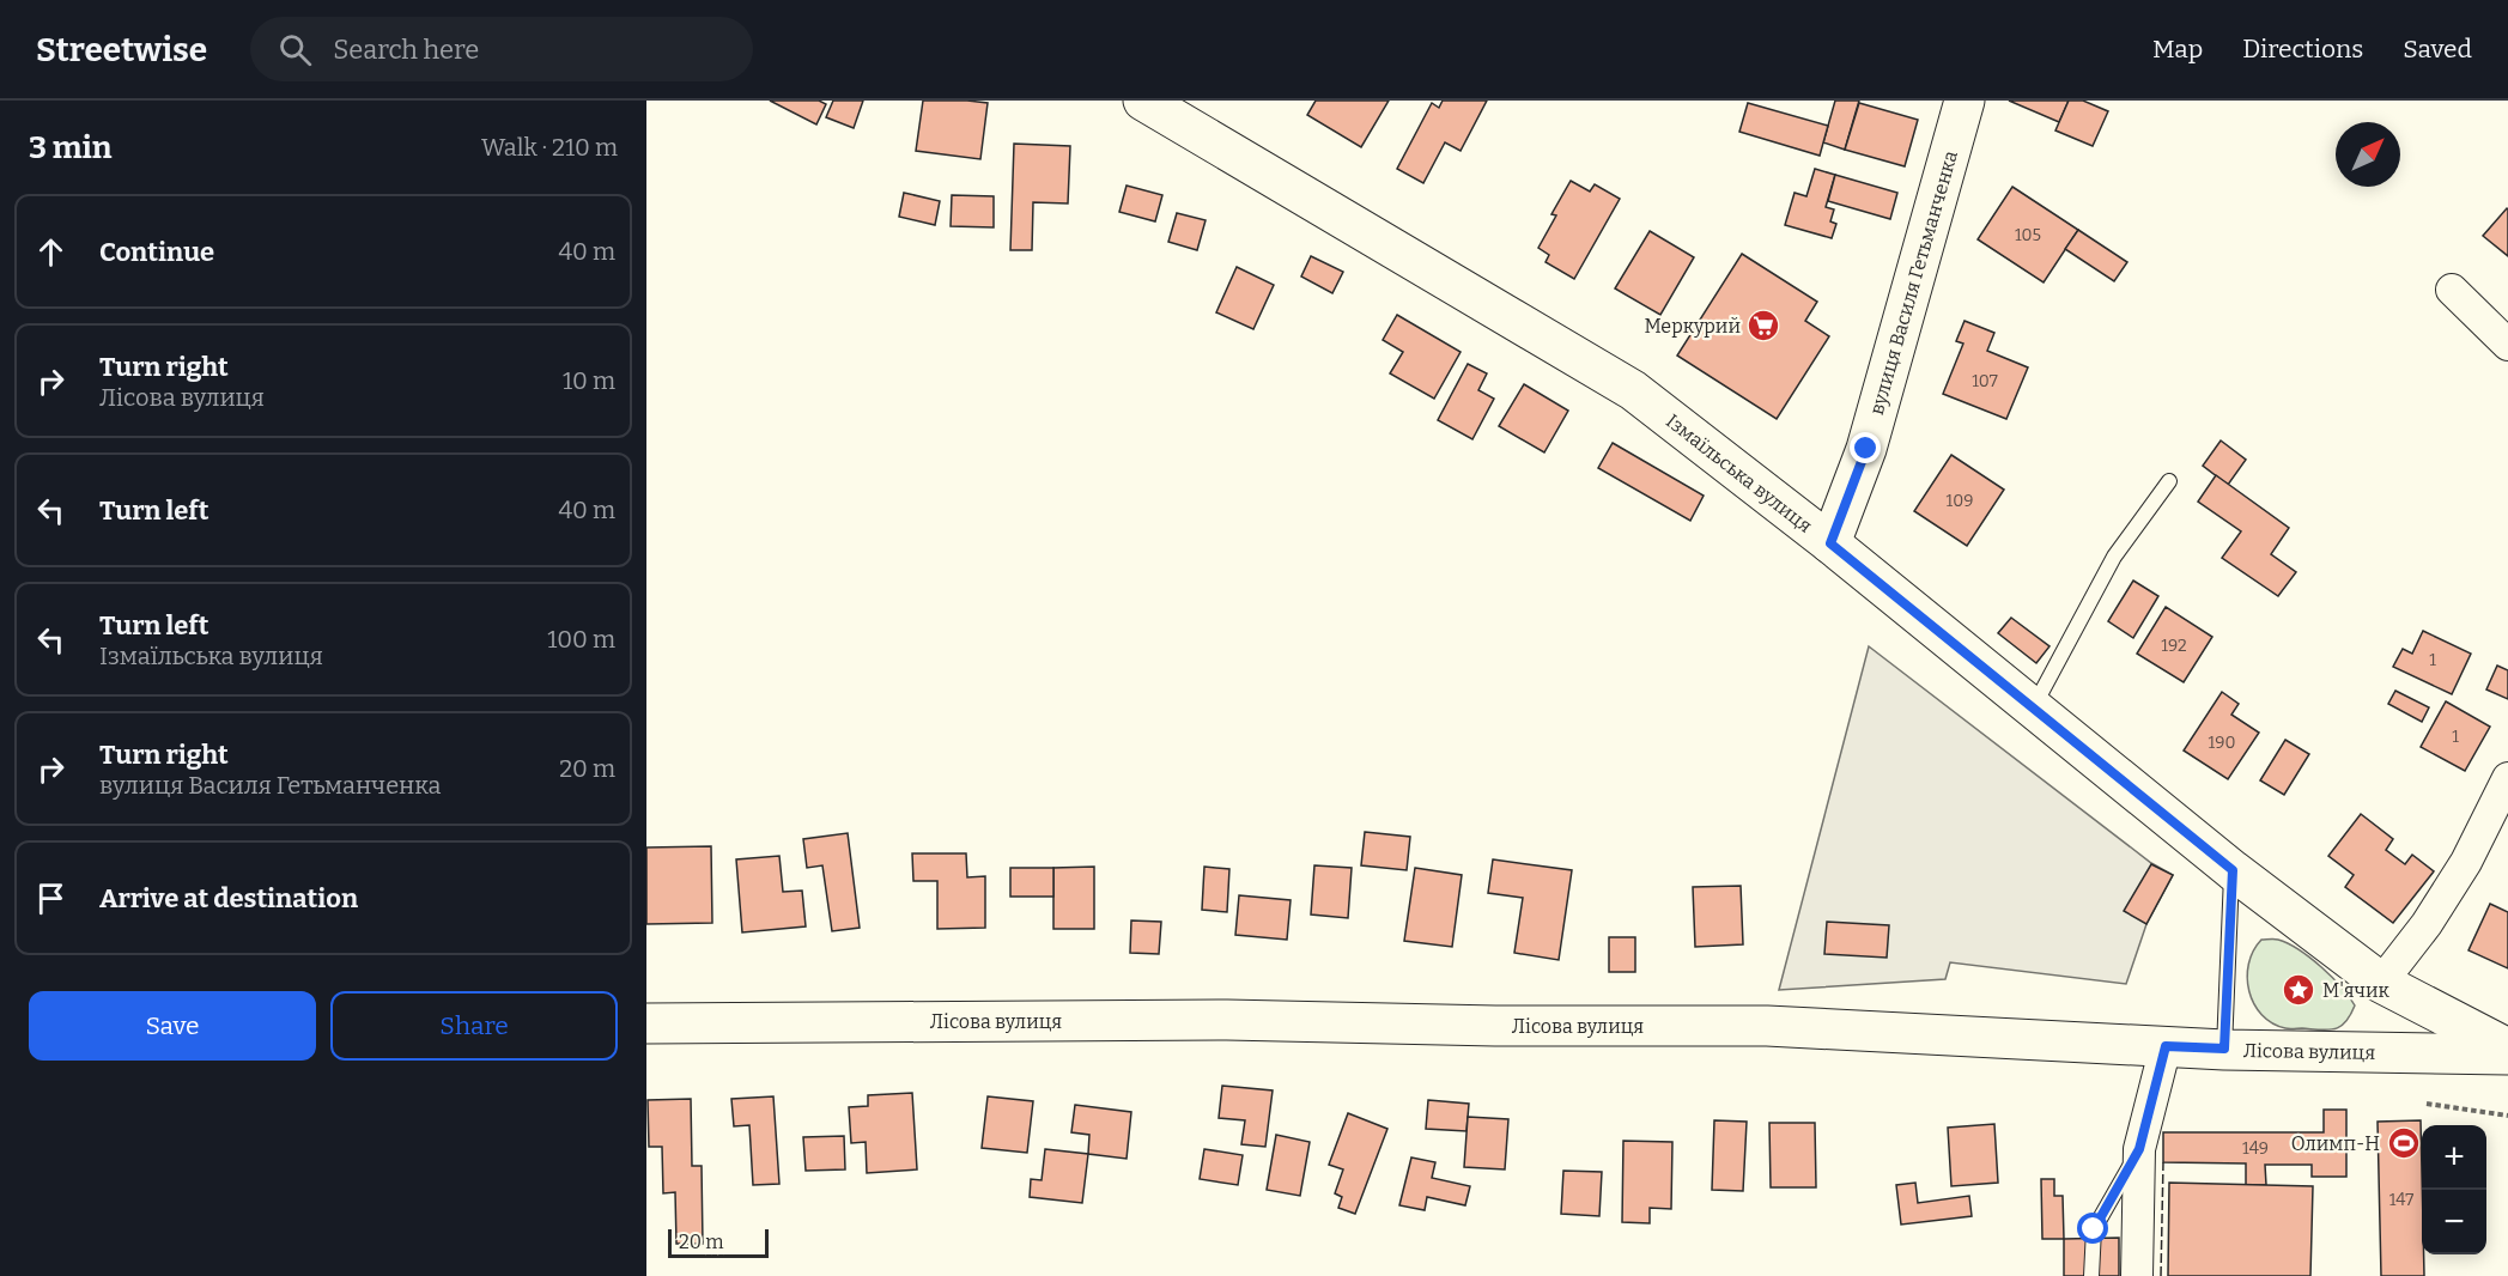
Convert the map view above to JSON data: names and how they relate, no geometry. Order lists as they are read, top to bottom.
{
  "streets": {
    "main road": ["вулиця Василя Гетьманченка", "Ізмаїльська вулиця", "Лісова вулиця"]
  },
  "crossings": [
    ["вулиця Василя Гетьманченка", "Ізмаїльська вулиця"],
    ["Ізмаїльська вулиця", "Лісова вулиця"]
  ],
  "places": {
    "supermarket": ["Меркурий"],
    "place": ["М'ячик"],
    "sports": ["Олимп-Н"]
  },
  "house_numbers": [
    "105",
    "107",
    "109",
    "192",
    "1",
    "1",
    "190",
    "149",
    "147"
  ],
  "scale_bar": "20 m",
  "north": "top right",
  "page": {
    "header": "Streetwise",
    "search": "Search here",
    "nav": ["Map", "Directions", "Saved"],
    "heading": ["3 min", "Walk · 210 m"],
    "list": [
      ["Continue", "40 m"],
      ["Turn right", "Лісова вулиця", "10 m"],
      ["Turn left", "40 m"],
      ["Turn left", "Ізмаїльська вулиця", "100 m"],
      ["Turn right", "вулиця Василя Гетьманченка", "20 m"],
      "Arrive at destination"
    ],
    "buttons": ["Save", "Share"],
    "map_buttons": ["+", "−"],
    "scale": "20 m"
  }
}
